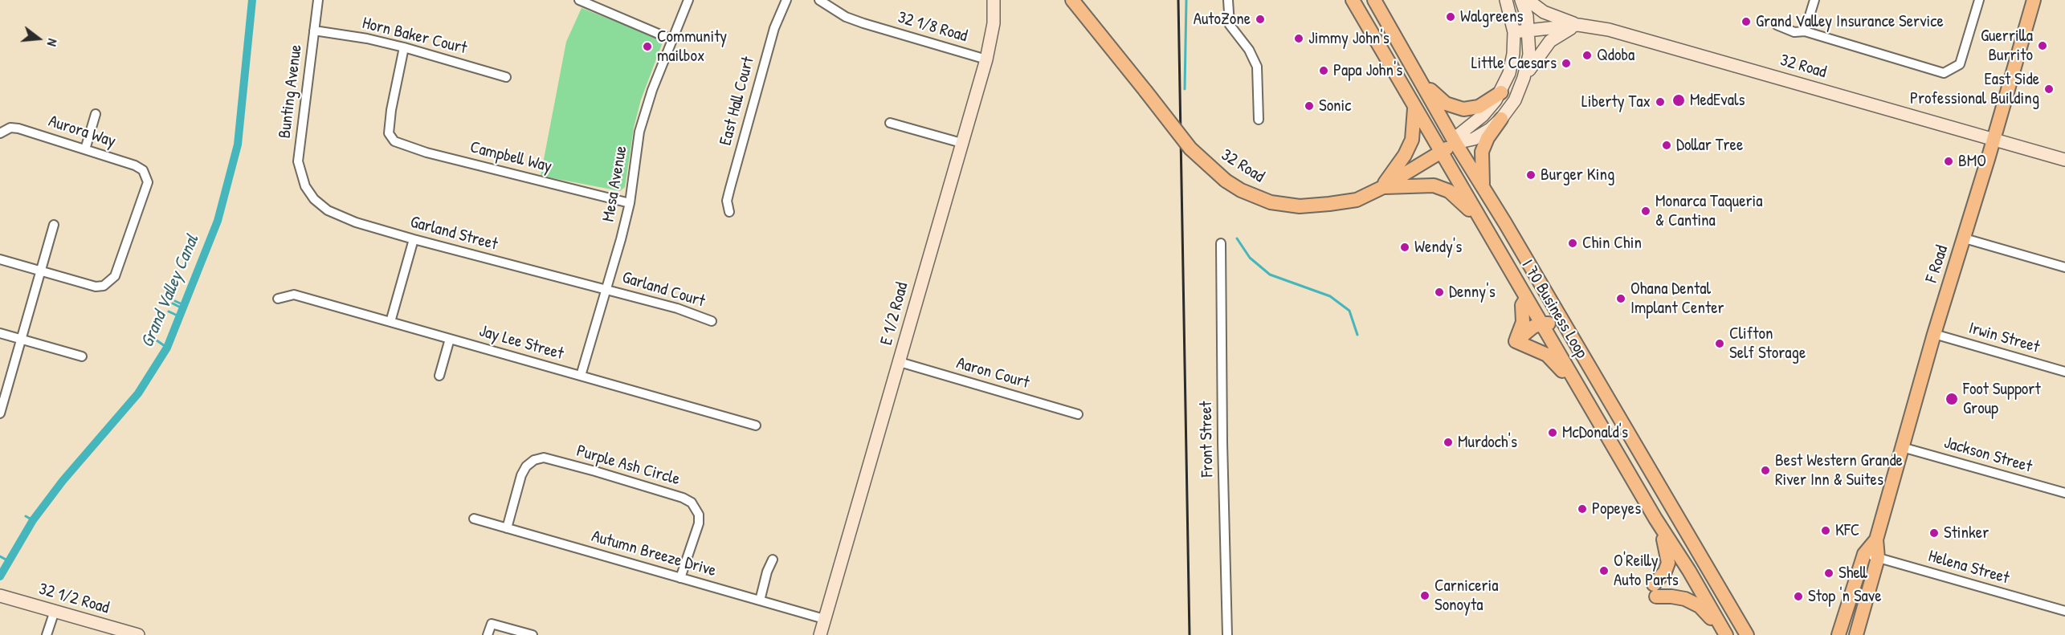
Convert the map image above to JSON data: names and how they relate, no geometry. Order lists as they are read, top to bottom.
{
  "streets": {
    "main road": ["32 Road", "F Road", "I 70 Business Loop"],
    "street": [
      "32 1/8 Road",
      "Horn Baker Court",
      "Bunting Avenue",
      "East Hall Court",
      "Aurora Way",
      "Campbell Way",
      "Mesa Avenue",
      "Garland Street",
      "Garland Court",
      "E 1/2 Road",
      "Irwin Street",
      "Jay Lee Street",
      "Aaron Court",
      "Front Street",
      "Jackson Street",
      "Purple Ash Circle",
      "Autumn Breeze Drive",
      "Helena Street",
      "32 1/2 Road"
    ]
  },
  "crossings": [
    ["32 1/8 Road", "E 1/2 Road"],
    ["Horn Baker Court", "Bunting Avenue"],
    ["Horn Baker Court", "Campbell Way"],
    ["32 Road", "F Road"],
    ["32 Road", "I 70 Business Loop"],
    ["Bunting Avenue", "Garland Street"],
    ["Campbell Way", "Mesa Avenue"],
    ["Mesa Avenue", "Garland Street"],
    ["Mesa Avenue", "Garland Court"],
    ["Mesa Avenue", "Jay Lee Street"],
    ["Garland Street", "Garland Court"],
    ["F Road", "Irwin Street"],
    ["F Road", "Jackson Street"],
    ["F Road", "Helena Street"],
    ["E 1/2 Road", "Aaron Court"],
    ["E 1/2 Road", "Autumn Breeze Drive"],
    ["Purple Ash Circle", "Autumn Breeze Drive"]
  ],
  "water": ["Grand Valley Canal"],
  "places": [
    "Walgreens",
    "AutoZone",
    "Grand Valley Insurance Service",
    "Jimmy John's",
    "Guerrilla Burrito",
    "Community mailbox",
    "Qdoba",
    "Little Caesars",
    "Papa John's",
    "East Side Professional Building",
    "MedEvals",
    "Liberty Tax",
    "Sonic",
    "Dollar Tree",
    "BMO",
    "Burger King",
    "Monarca Taqueria & Cantina",
    "Chin Chin",
    "Wendy's",
    "Denny's",
    "Ohana Dental Implant Center",
    "Clifton Self Storage",
    "Foot Support Group",
    "McDonald's",
    "Murdoch's",
    "Best Western Grande River Inn & Suites",
    "Popeyes",
    "KFC",
    "Stinker",
    "O'Reilly Auto Parts",
    "Shell",
    "Carniceria Sonoyta",
    "Stop 'n Save"
  ],
  "north": "right"
}
